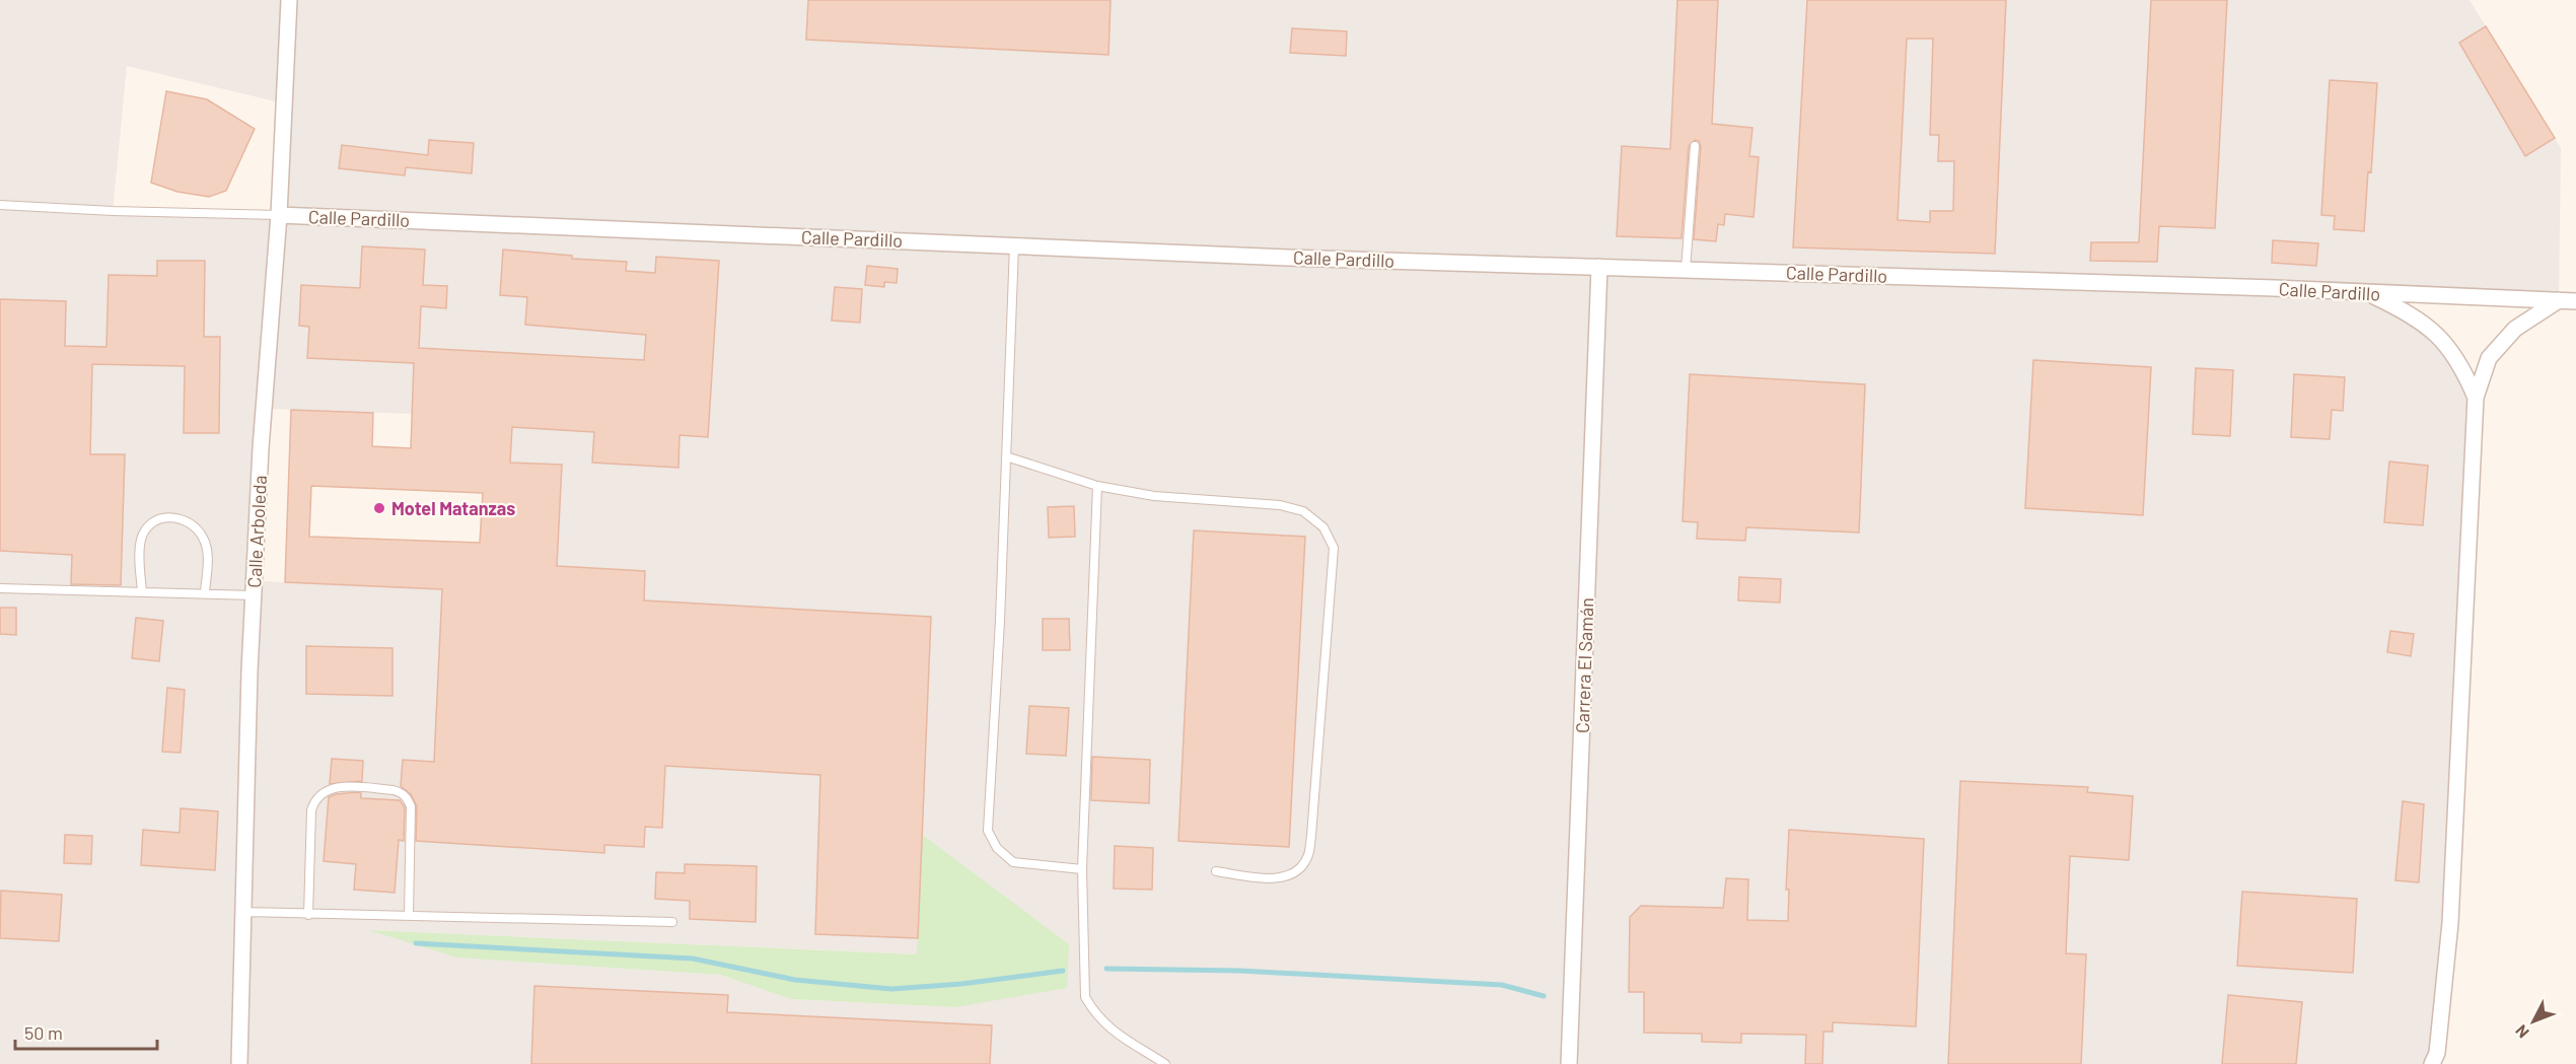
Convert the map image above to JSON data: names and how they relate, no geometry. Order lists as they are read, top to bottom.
{
  "streets": {
    "street": ["Calle Pardillo", "Calle Arboleda", "Carrera El Samán"]
  },
  "crossings": [
    ["Calle Pardillo", "Calle Arboleda"],
    ["Calle Pardillo", "Carrera El Samán"]
  ],
  "places": ["Motel Matanzas"],
  "scale_bar": "50 m",
  "north": "bottom left"
}
